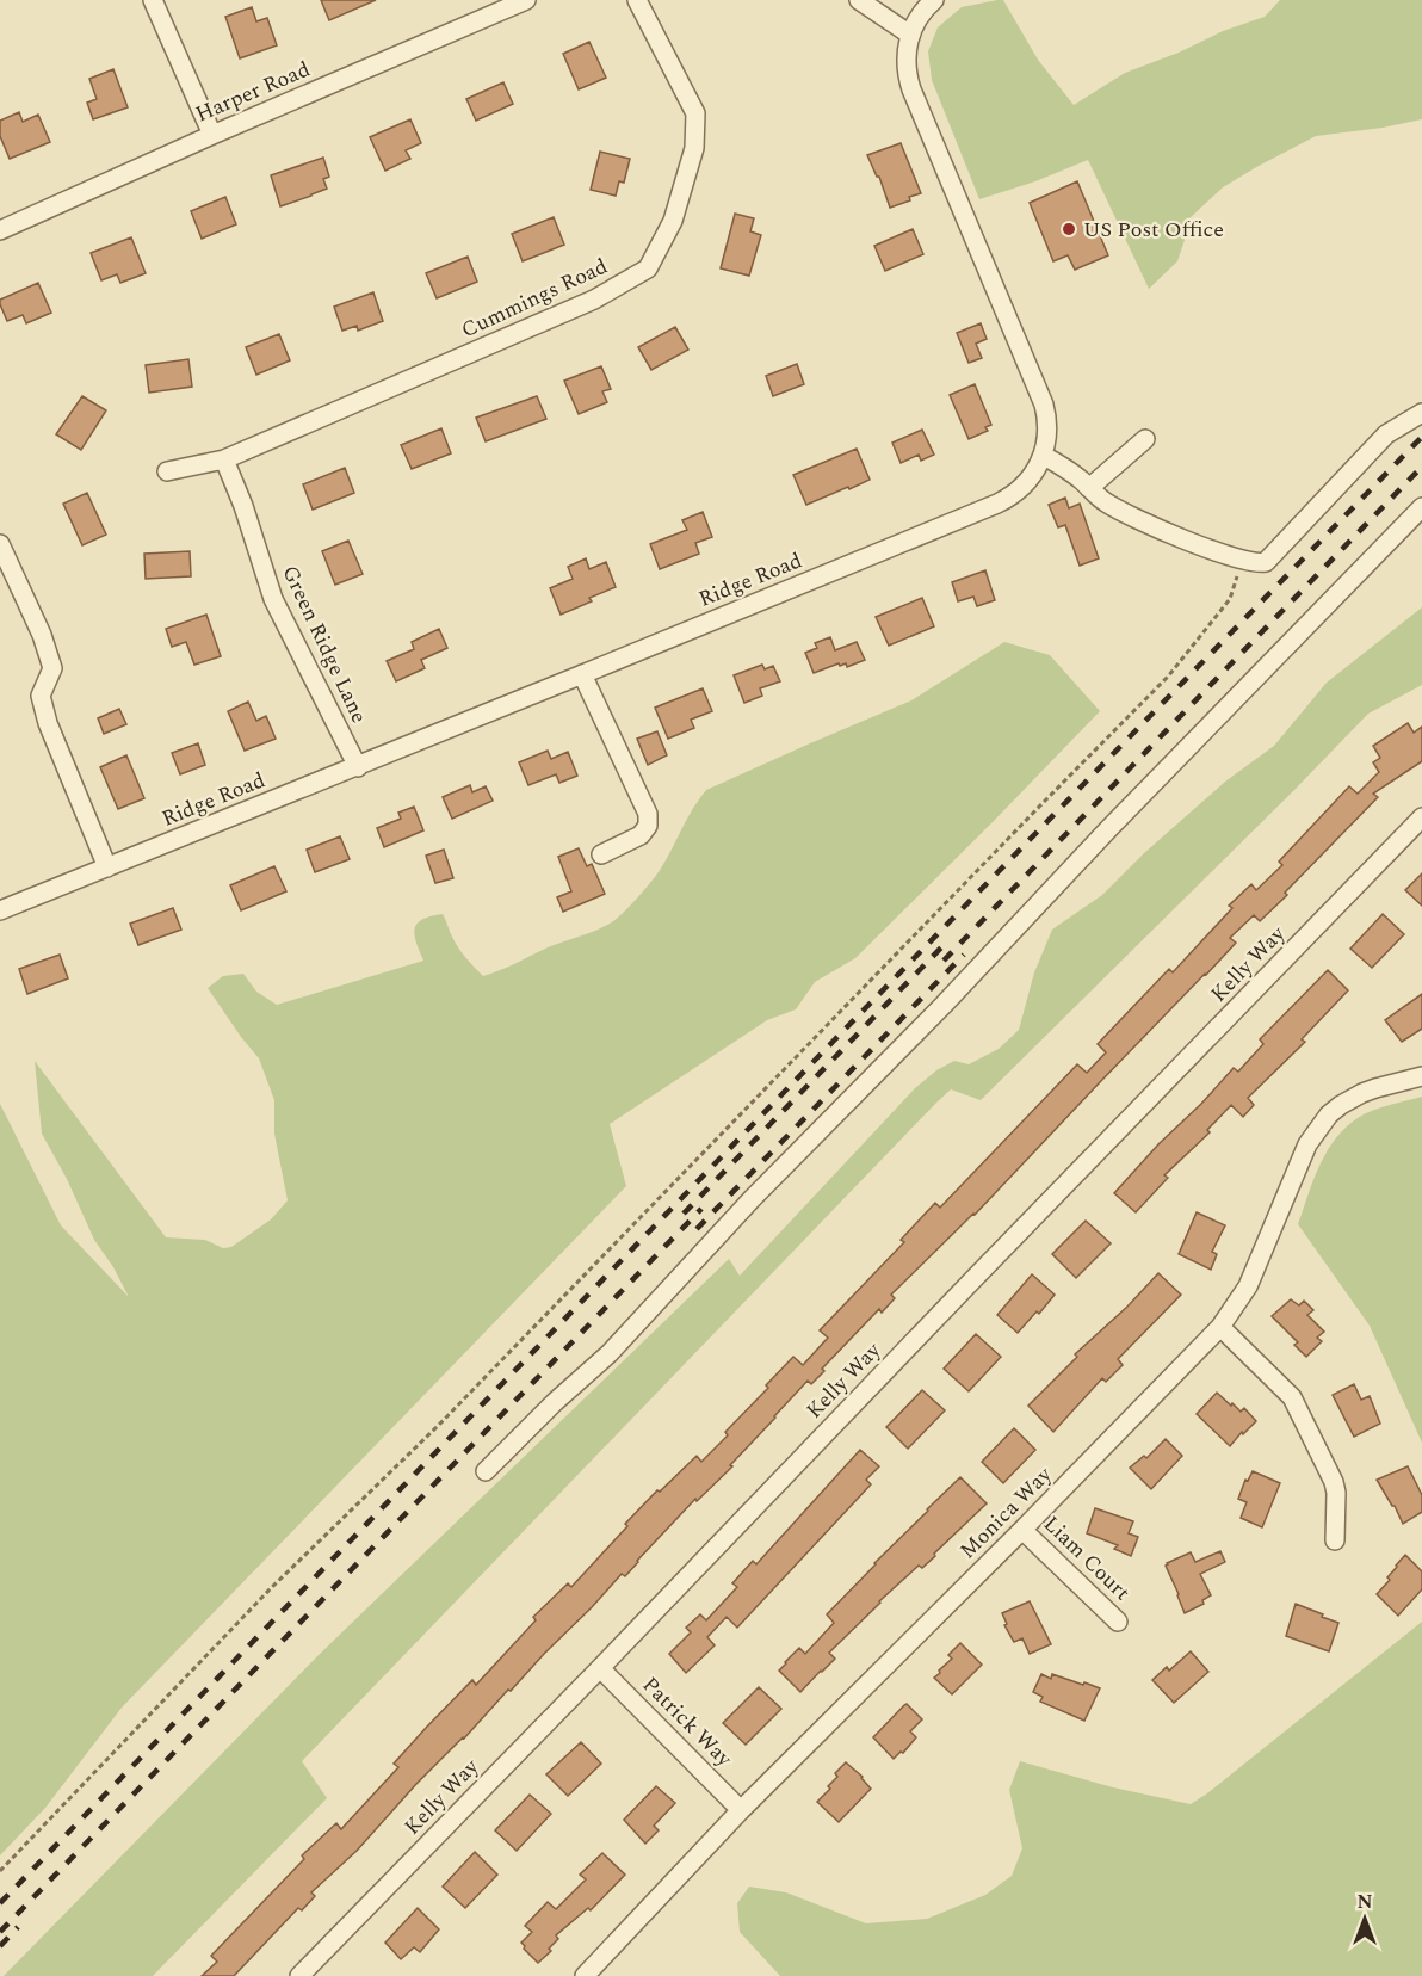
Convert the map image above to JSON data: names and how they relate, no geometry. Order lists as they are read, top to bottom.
{
  "streets": {
    "street": [
      "Harper Road",
      "Cummings Road",
      "Ridge Road",
      "Green Ridge Lane",
      "Kelly Way",
      "Monica Way",
      "Liam Court",
      "Patrick Way"
    ]
  },
  "crossings": [
    ["Cummings Road", "Green Ridge Lane"],
    ["Ridge Road", "Green Ridge Lane"],
    ["Kelly Way", "Patrick Way"],
    ["Monica Way", "Liam Court"],
    ["Monica Way", "Patrick Way"]
  ],
  "places": ["US Post Office"],
  "north": "top"
}
